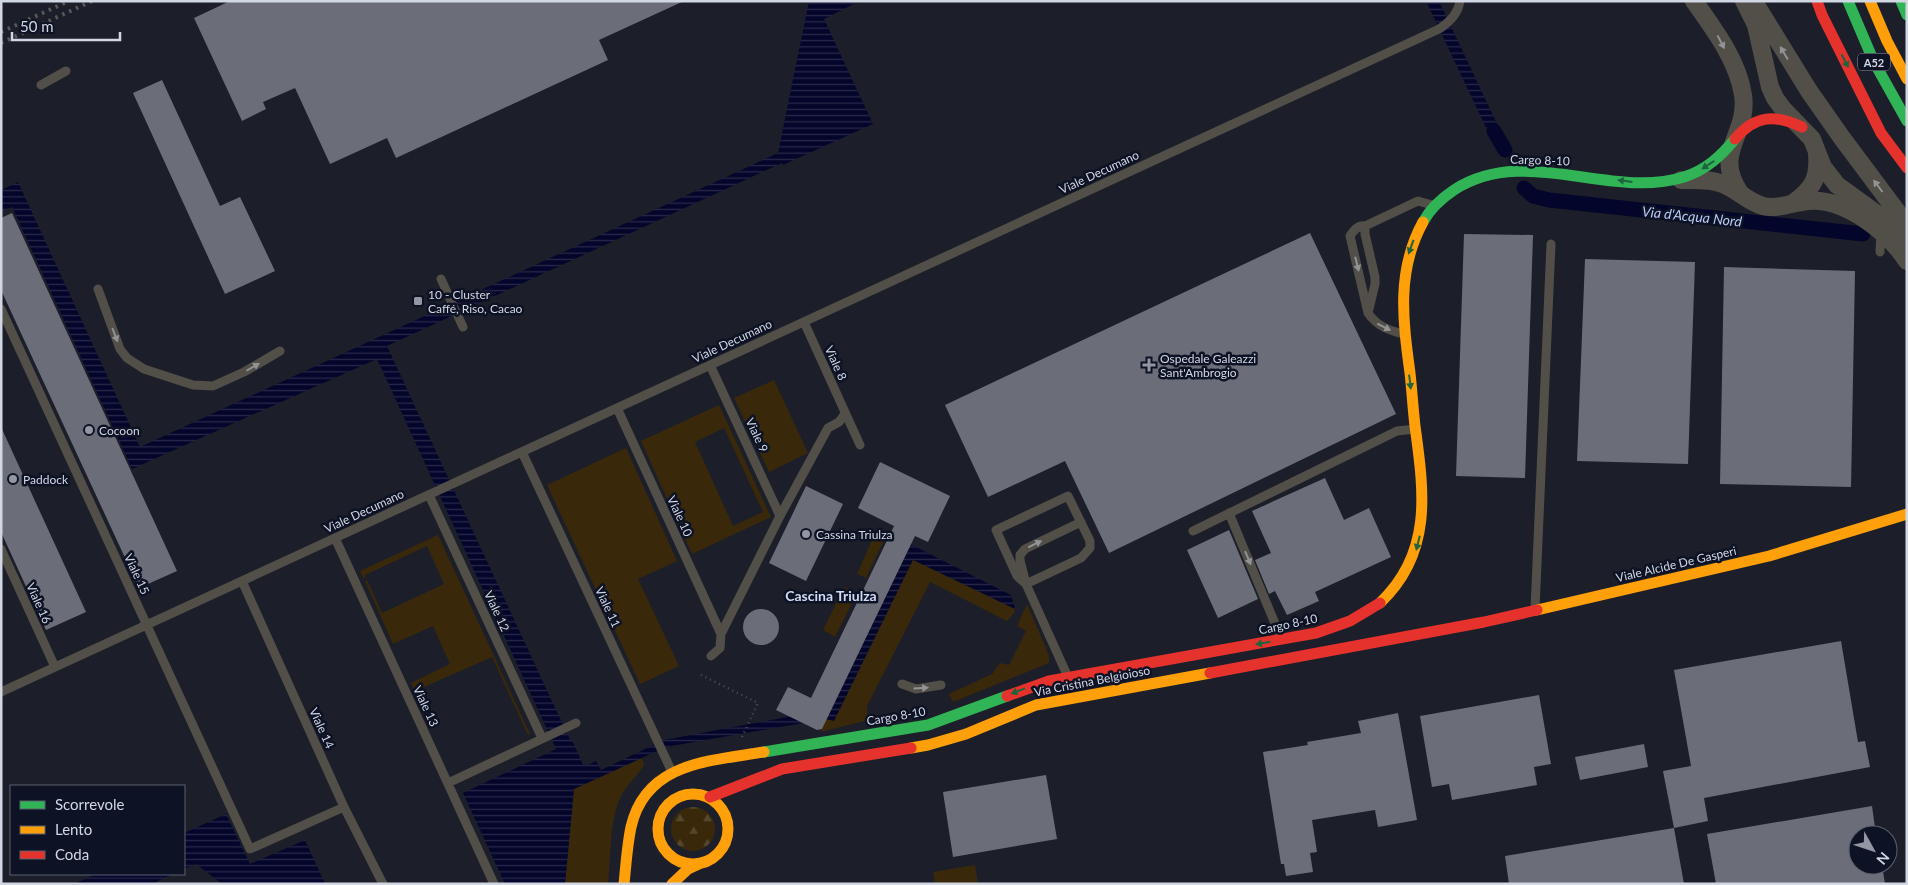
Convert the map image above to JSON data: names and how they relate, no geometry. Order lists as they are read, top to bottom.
{
  "streets": {
    "main road": [
      "A52",
      "Cargo 8-10",
      "Viale Alcide De Gasperi",
      "Via Cristina Belgioioso"
    ],
    "lane": [
      "Viale Decumano",
      "Viale 8",
      "Viale 9",
      "Viale 10",
      "Viale 15",
      "Viale 16",
      "Viale 11",
      "Viale 12",
      "Viale 13",
      "Viale 14"
    ]
  },
  "crossings": [
    ["Cargo 8-10", "Viale 11"],
    ["Viale Decumano", "Viale 8"],
    ["Viale Decumano", "Viale 9"],
    ["Viale Decumano", "Viale 10"],
    ["Viale Decumano", "Viale 15"],
    ["Viale Decumano", "Viale 16"],
    ["Viale Decumano", "Viale 11"],
    ["Viale Decumano", "Viale 12"],
    ["Viale Decumano", "Viale 13"],
    ["Viale Decumano", "Viale 14"],
    ["Viale Alcide De Gasperi", "Via Cristina Belgioioso"],
    ["Viale 15", "Viale 14"]
  ],
  "one_way": ["Cargo 8-10"],
  "districts": ["Cascina Triulza"],
  "water": ["Via d'Acqua Nord"],
  "places": {
    "transit": ["10 - Cluster Caffé, Riso, Cacao"],
    "health": ["Ospedale Galeazzi Sant'Ambrogio"],
    "other": ["Cocoon", "Paddock", "Cassina Triulza"]
  },
  "legend": ["Scorrevole", "Lento", "Coda"],
  "scale_bar": "50 m",
  "north": "bottom right"
}
